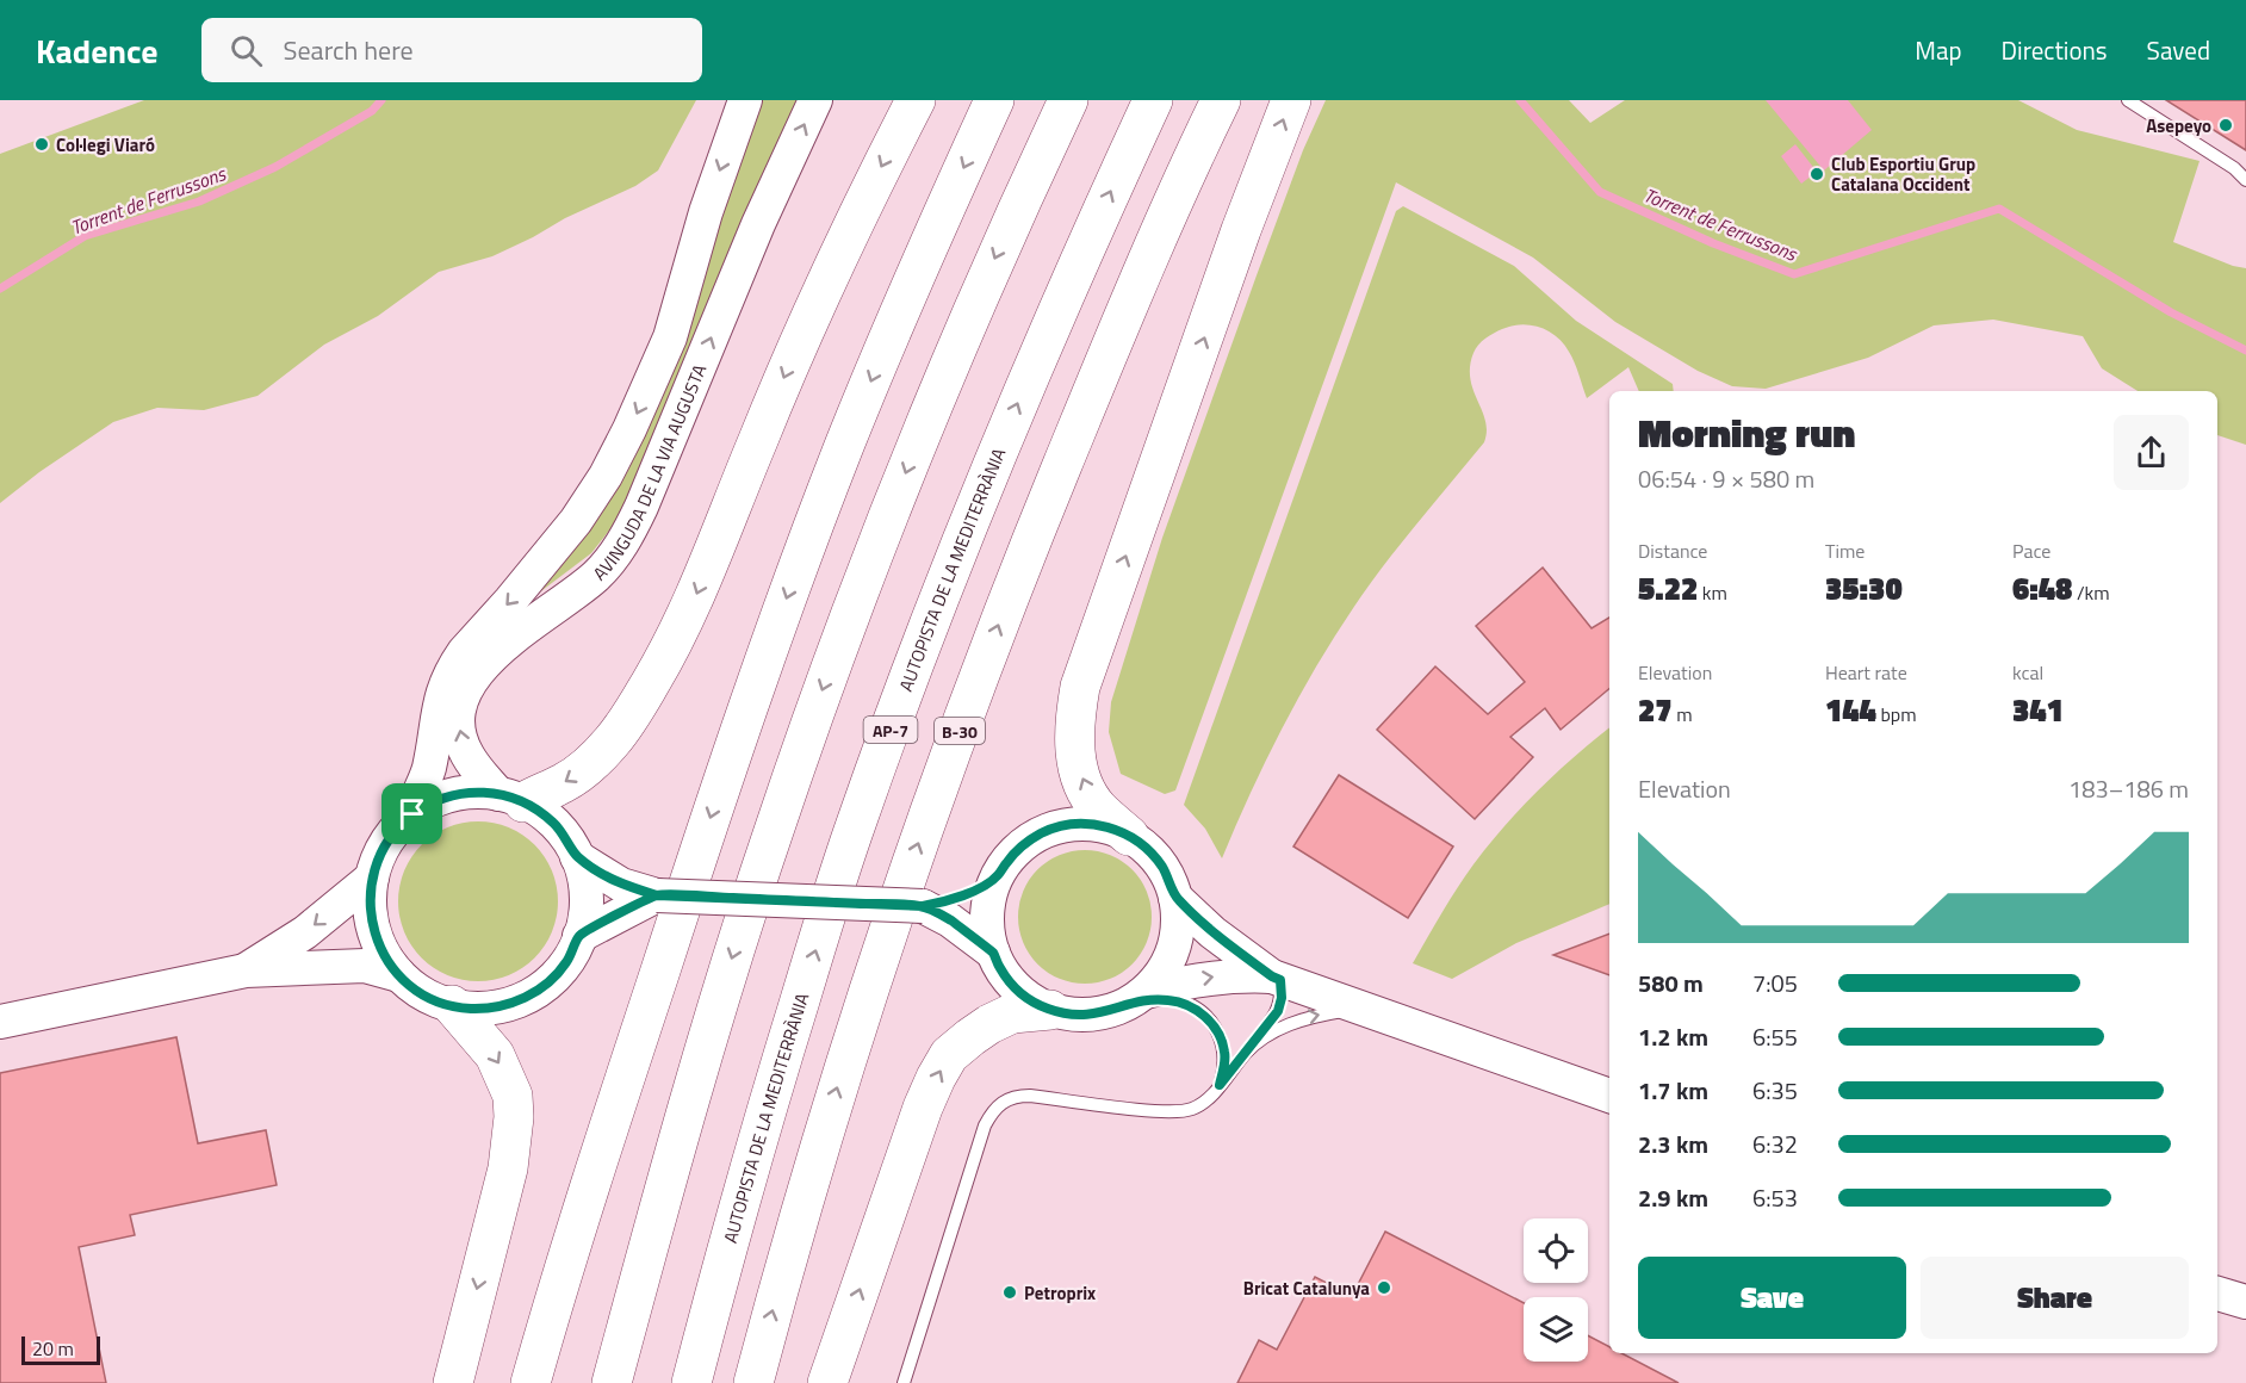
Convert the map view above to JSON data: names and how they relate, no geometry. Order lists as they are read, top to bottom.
{
  "streets": {
    "highway": ["AUTOPISTA DE LA MEDITERRÀNIA", "AP-7", "B-30"],
    "street": ["AVINGUDA DE LA VIA AUGUSTA"]
  },
  "water": ["Torrent de Ferrussons"],
  "places": [
    "Asepeyo",
    "Col·legi Viaró",
    "Club Esportiu Grup Catalana Occident",
    "Bricat Catalunya",
    "Petroprix"
  ],
  "scale_bar": "20 m",
  "page": {
    "header": "Kadence",
    "search": "Search here",
    "nav": ["Map", "Directions", "Saved"],
    "heading": ["Morning run", "06:54 · 9 × 580 m"],
    "stats": [
      ["Distance", "5.22 km"],
      ["Time", "35:30"],
      ["Pace", "6:48 /km"],
      ["Elevation", "27 m"],
      ["Heart rate", "144 bpm"],
      ["kcal", "341"]
    ],
    "chart": ["Elevation", "183–186 m"],
    "list": [
      {
        "name": "580 m",
        "note": "7:05"
      },
      {
        "name": "1.2 km",
        "note": "6:55"
      },
      {
        "name": "1.7 km",
        "note": "6:35"
      },
      {
        "name": "2.3 km",
        "note": "6:32"
      },
      {
        "name": "2.9 km",
        "note": "6:53"
      }
    ],
    "buttons": ["Save", "Share"],
    "scale": "20 m"
  }
}
